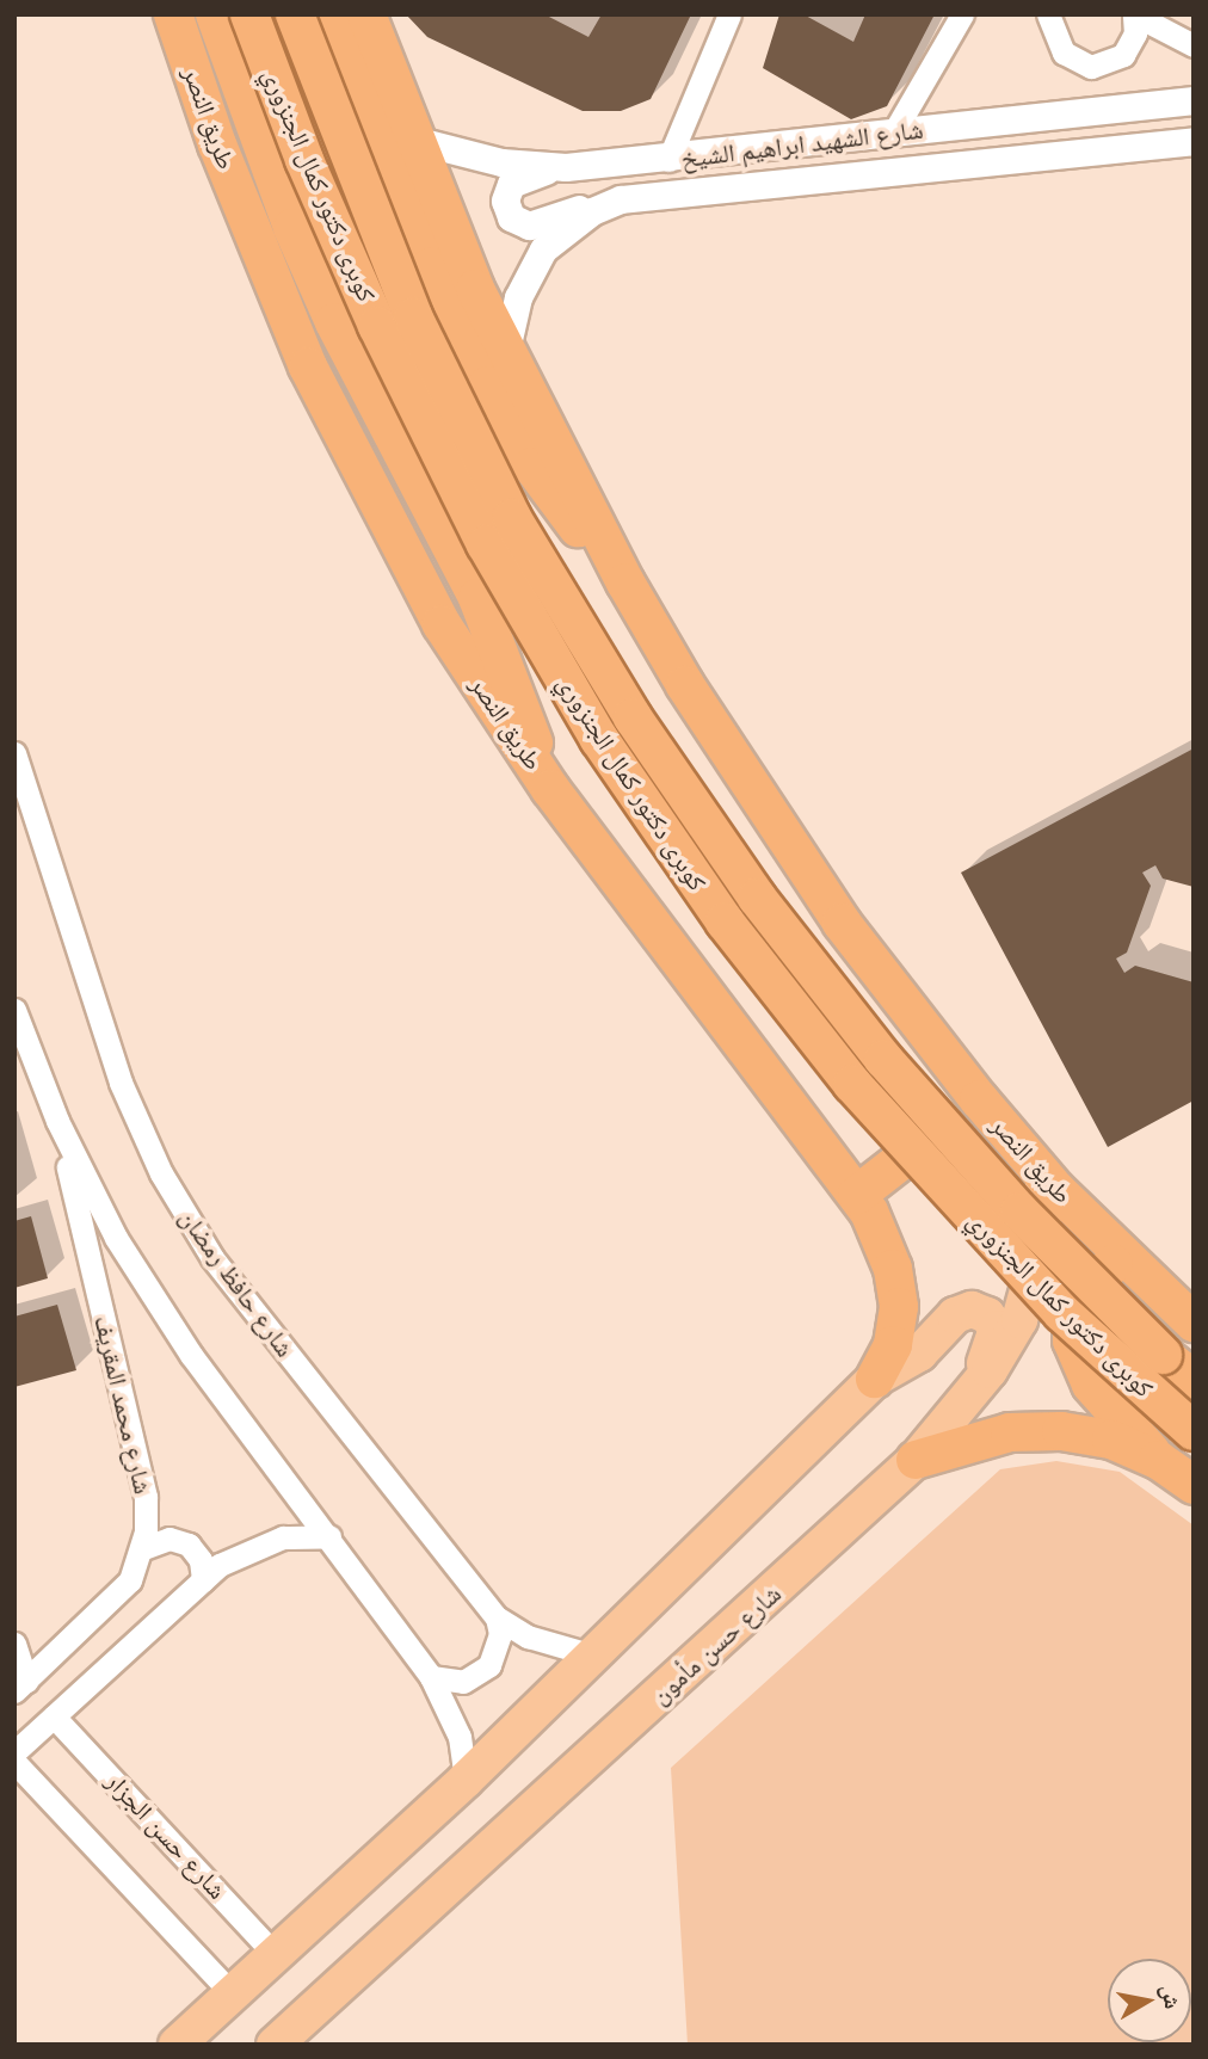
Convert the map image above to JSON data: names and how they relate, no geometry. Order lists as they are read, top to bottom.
{
  "streets": {
    "highway": ["طريق النصر", "كوبرى دكتور كمال الجنزوري"],
    "main road": ["شارع حسن مأمون"],
    "street": [
      "شارع الشهيد ابراهيم الشيخ",
      "شارع حافظ رمضان",
      "شارع محمد المقريف",
      "شارع حسن الجزار"
    ]
  },
  "crossings": [
    ["طريق النصر", "شارع الشهيد ابراهيم الشيخ"],
    ["طريق النصر", "شارع حسن مأمون"]
  ],
  "north": "right"
}
